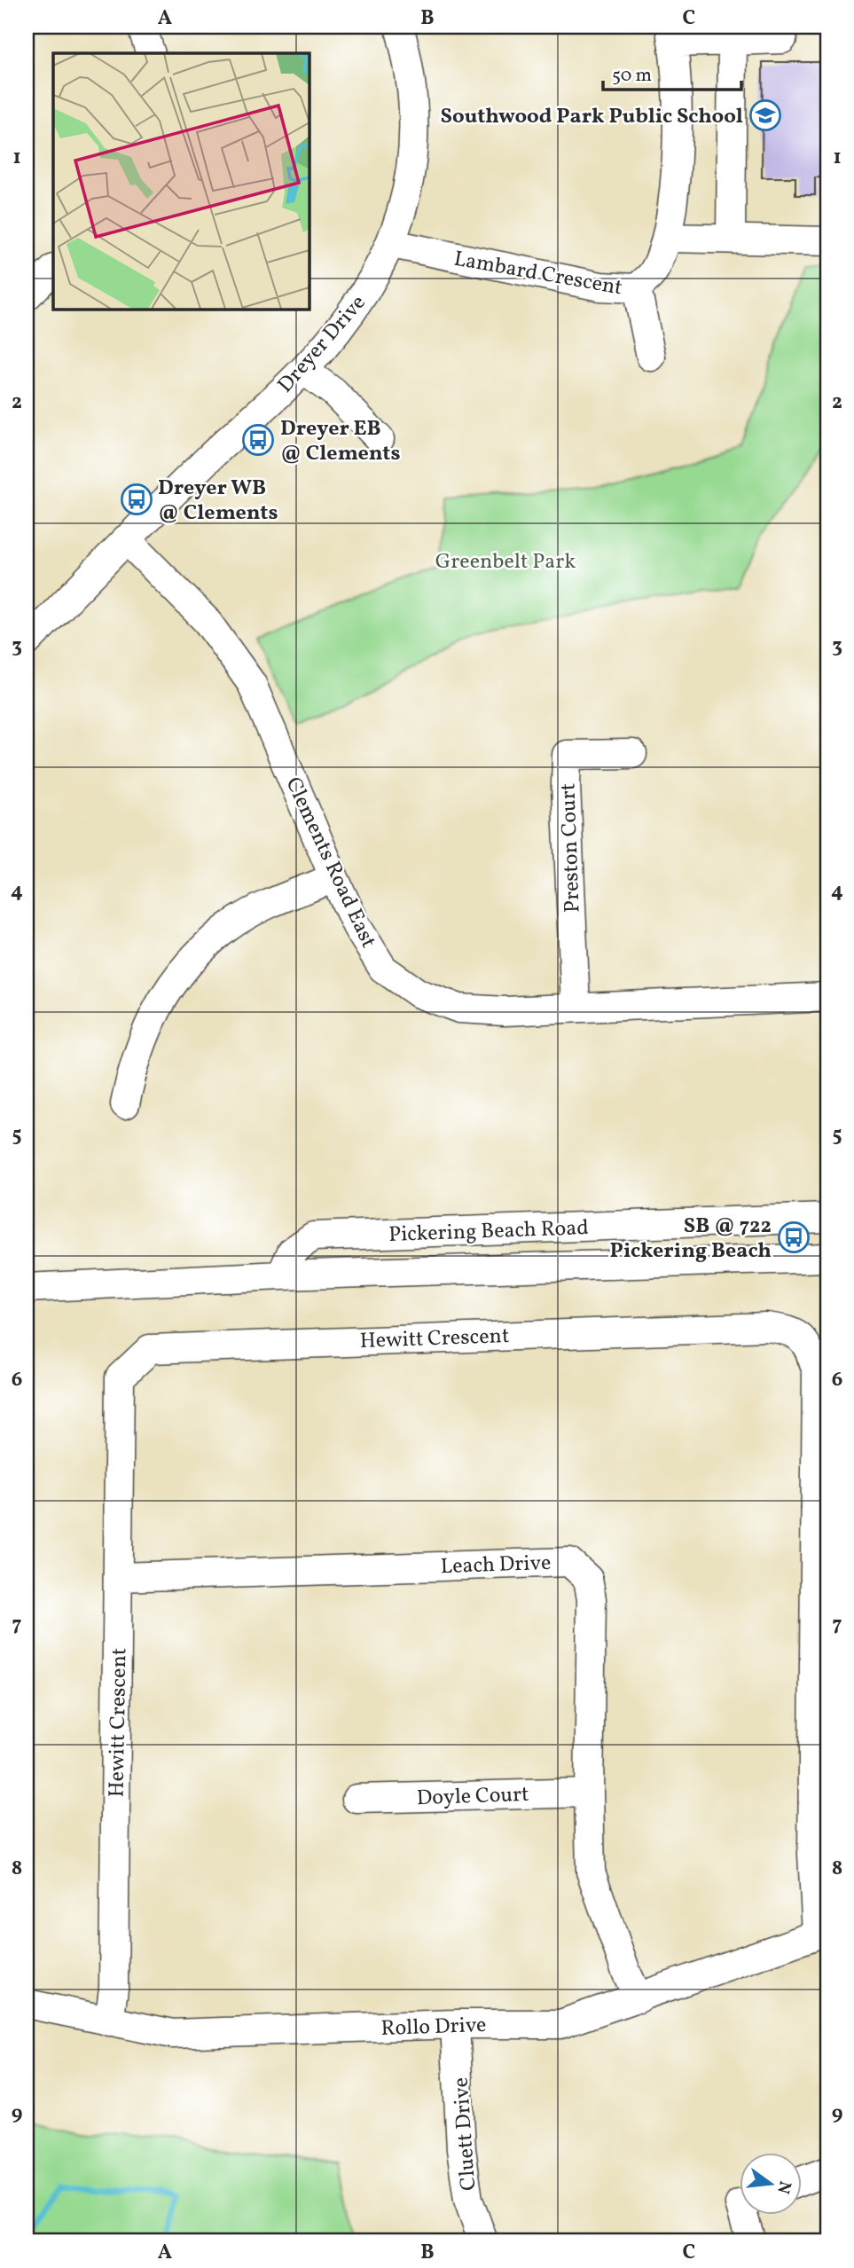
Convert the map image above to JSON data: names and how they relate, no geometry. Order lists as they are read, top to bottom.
{
  "streets": {
    "street": [
      "Lambard Crescent",
      "Dreyer Drive",
      "Preston Court",
      "Clements Road East",
      "Pickering Beach Road",
      "Hewitt Crescent",
      "Leach Drive",
      "Doyle Court",
      "Rollo Drive",
      "Cluett Drive"
    ]
  },
  "crossings": [
    ["Lambard Crescent", "Dreyer Drive"],
    ["Dreyer Drive", "Clements Road East"],
    ["Preston Court", "Clements Road East"],
    ["Hewitt Crescent", "Leach Drive"],
    ["Hewitt Crescent", "Rollo Drive"],
    ["Leach Drive", "Doyle Court"],
    ["Leach Drive", "Rollo Drive"],
    ["Rollo Drive", "Cluett Drive"]
  ],
  "parks": ["Greenbelt Park"],
  "places": {
    "school or university": ["Southwood Park Public School"],
    "bus stop": ["Dreyer EB @ Clements", "Dreyer WB @ Clements", "SB @ 722 Pickering Beach"]
  },
  "scale_bar": "50 m",
  "north": "right",
  "grid": {
    "columns": ["A", "B", "C"],
    "rows": [
      "1",
      "2",
      "3",
      "4",
      "5",
      "6",
      "7",
      "8",
      "9"
    ]
  }
}
